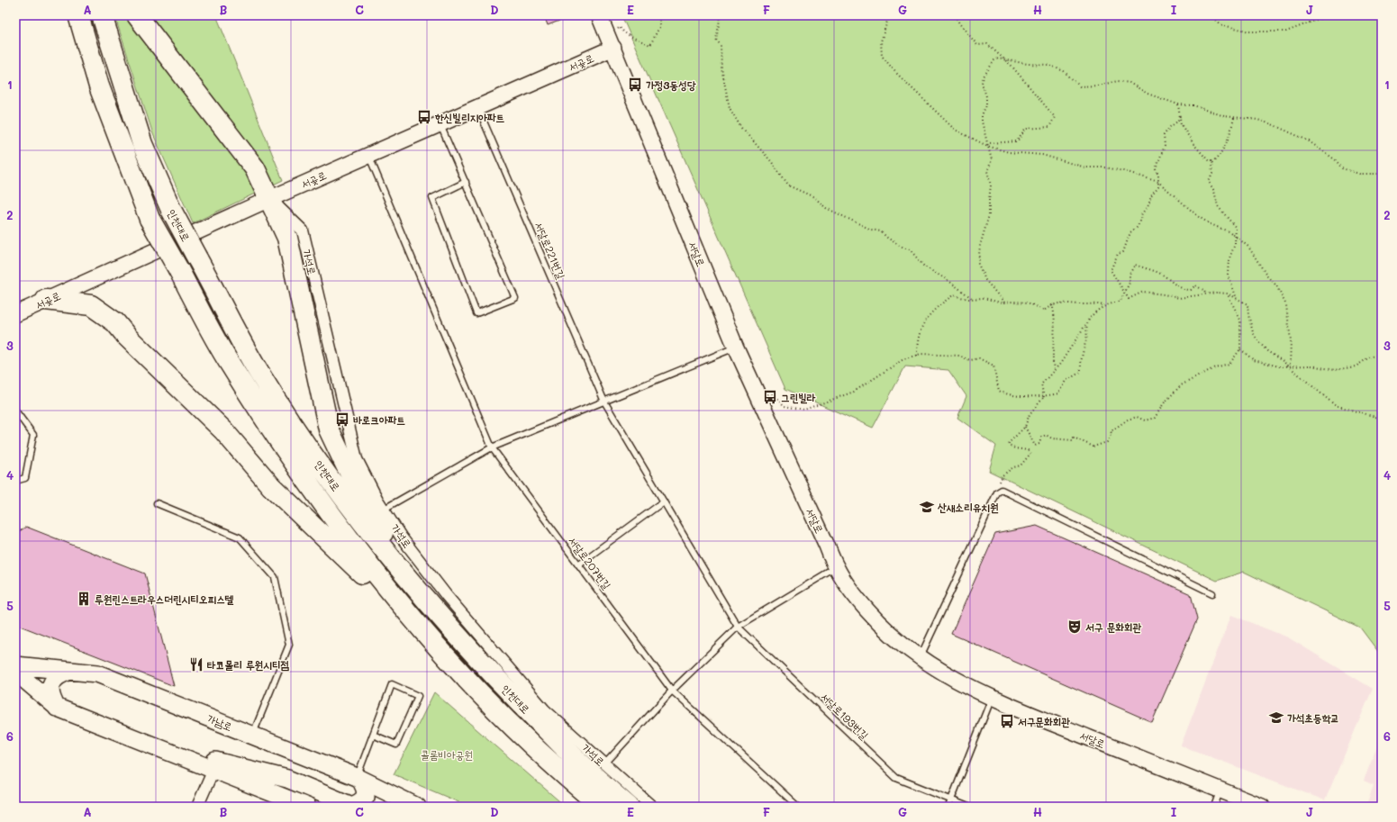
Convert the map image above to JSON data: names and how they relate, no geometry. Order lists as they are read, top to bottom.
{
  "streets": {
    "highway": ["인천대로"],
    "main road": ["가남로"],
    "street": ["서곶로", "서달로", "가석로"],
    "lane": ["서달로221번길", "서달로207번길", "서달로193번길"]
  },
  "crossings": [
    ["서곶로", "서달로221번길"],
    ["서곶로", "서달로"],
    ["서곶로", "가석로"]
  ],
  "parks": ["콜롬비아공원"],
  "places": {
    "bus stop": [
      "가정3동성당",
      "한신빌리지아파트",
      "그린빌라",
      "바로크아파트",
      "서구문화회관"
    ],
    "school or university": ["산새소리유치원", "가석초등학교"],
    "building": ["루원린스트라우스더린시티오피스텔"],
    "theatre": ["서구 문화회관"],
    "restaurant": ["타코몰리 루원시티점"]
  },
  "grid": {
    "columns": [
      "A",
      "B",
      "C",
      "D",
      "E",
      "F",
      "G",
      "H",
      "I",
      "J"
    ],
    "rows": [
      "1",
      "2",
      "3",
      "4",
      "5",
      "6"
    ]
  }
}
